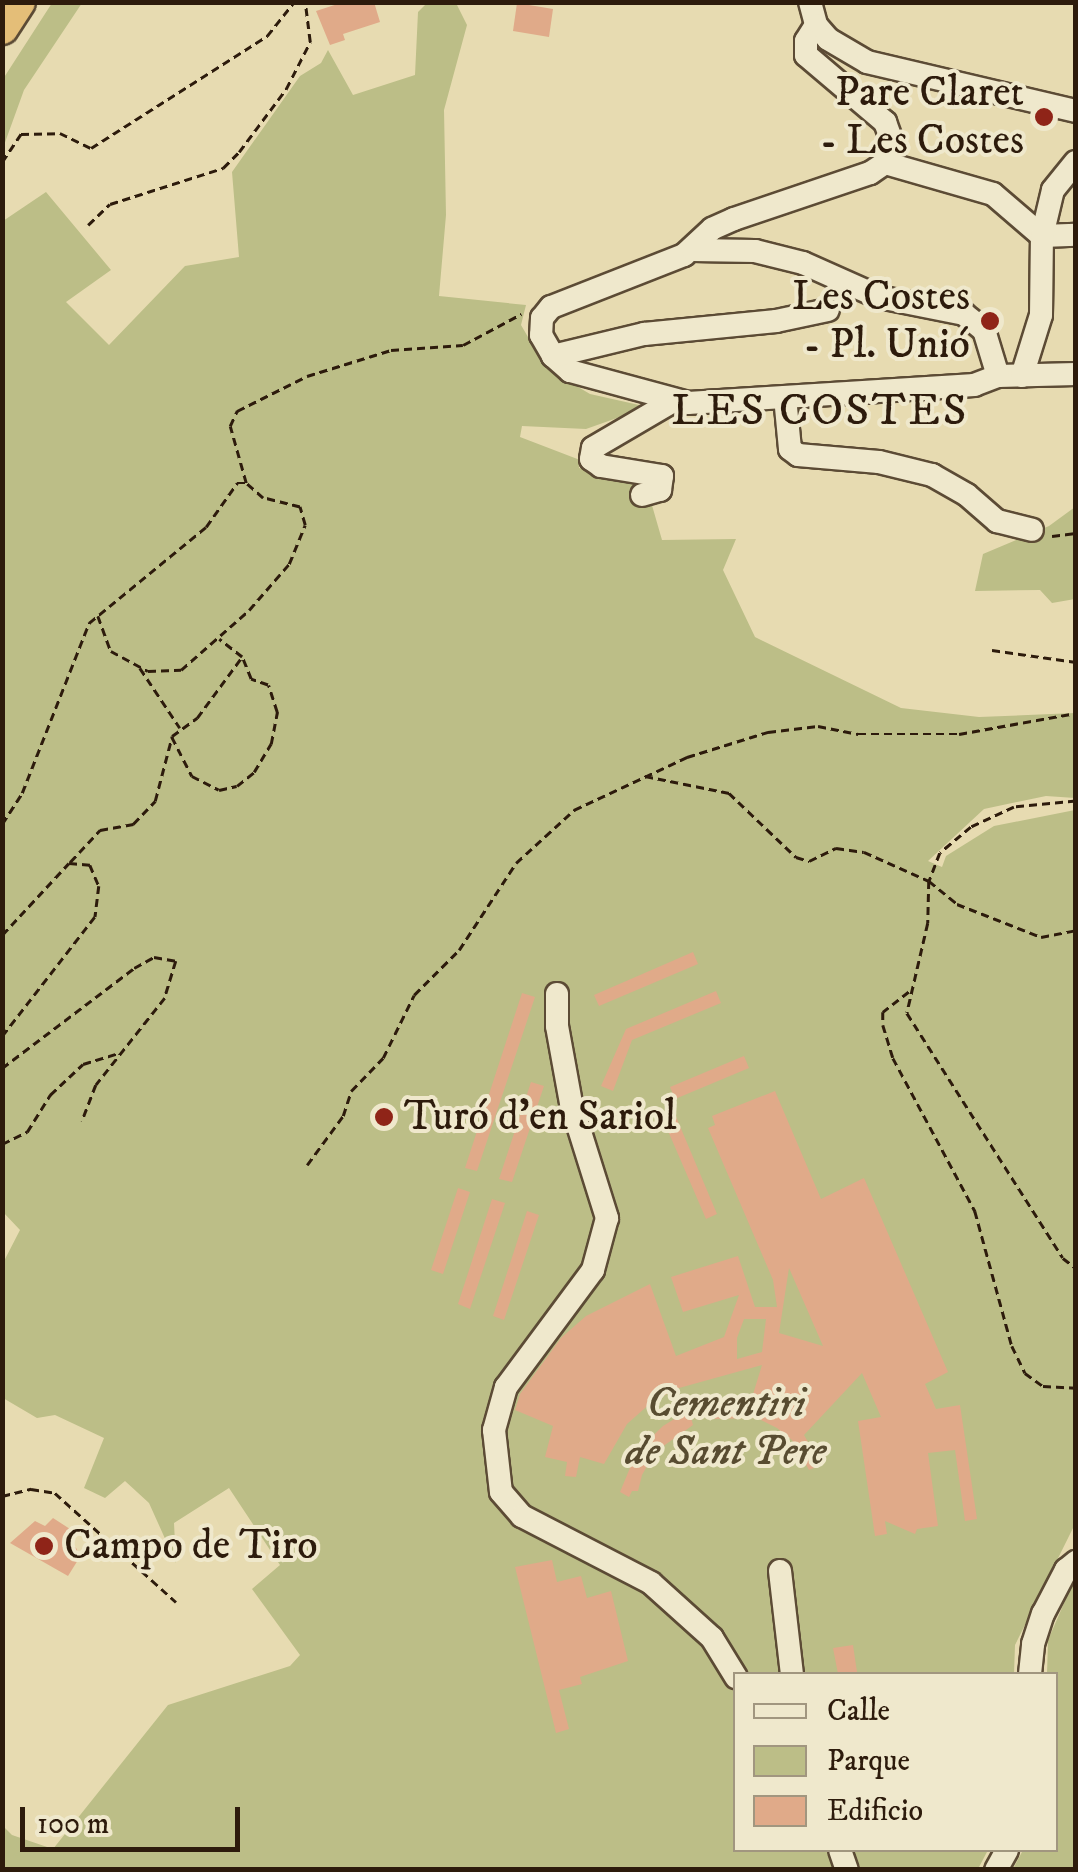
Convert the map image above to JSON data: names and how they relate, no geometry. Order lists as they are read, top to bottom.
{
  "districts": ["LES COSTES"],
  "parks": ["Cementiri de Sant Pere"],
  "places": [
    "Pare Claret - Les Costes",
    "Les Costes - Pl. Unió",
    "Turó d'en Sariol",
    "Campo de Tiro"
  ],
  "legend": ["Calle", "Parque", "Edificio"],
  "scale_bar": "100 m"
}
